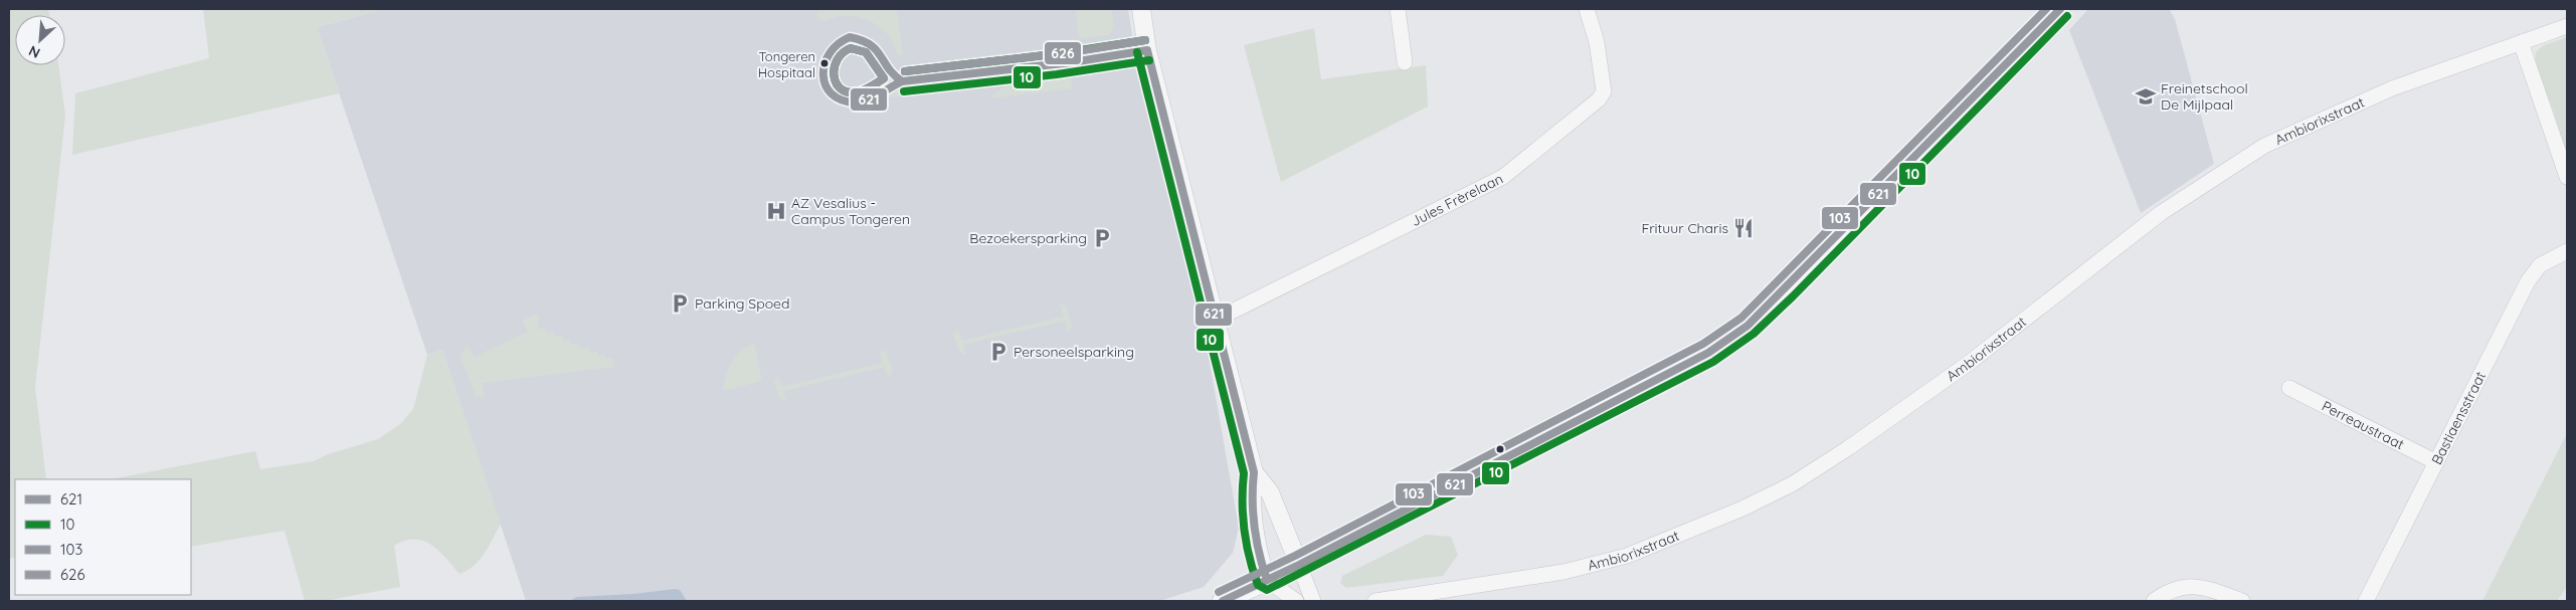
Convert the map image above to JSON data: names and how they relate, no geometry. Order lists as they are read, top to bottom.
{
  "streets": {
    "street": [
      "Ambiorixstraat",
      "Jules Frèrelaan",
      "Bastiaensstraat",
      "Perreaustraat"
    ]
  },
  "crossings": [
    ["Bastiaensstraat", "Perreaustraat"]
  ],
  "places": {
    "other": ["Tongeren Hospitaal"],
    "school or university": ["Freinetschool De Mijlpaal"],
    "hospital": ["AZ Vesalius - Campus Tongeren"],
    "restaurant": ["Frituur Charis"],
    "parking": ["Bezoekersparking", "Parking Spoed", "Personeelsparking"]
  },
  "lines": [
    "transit line 621",
    "transit line 103",
    "transit line 10",
    "transit line 626"
  ],
  "legend": [
    "621",
    "10",
    "103",
    "626"
  ],
  "north": "bottom left"
}
